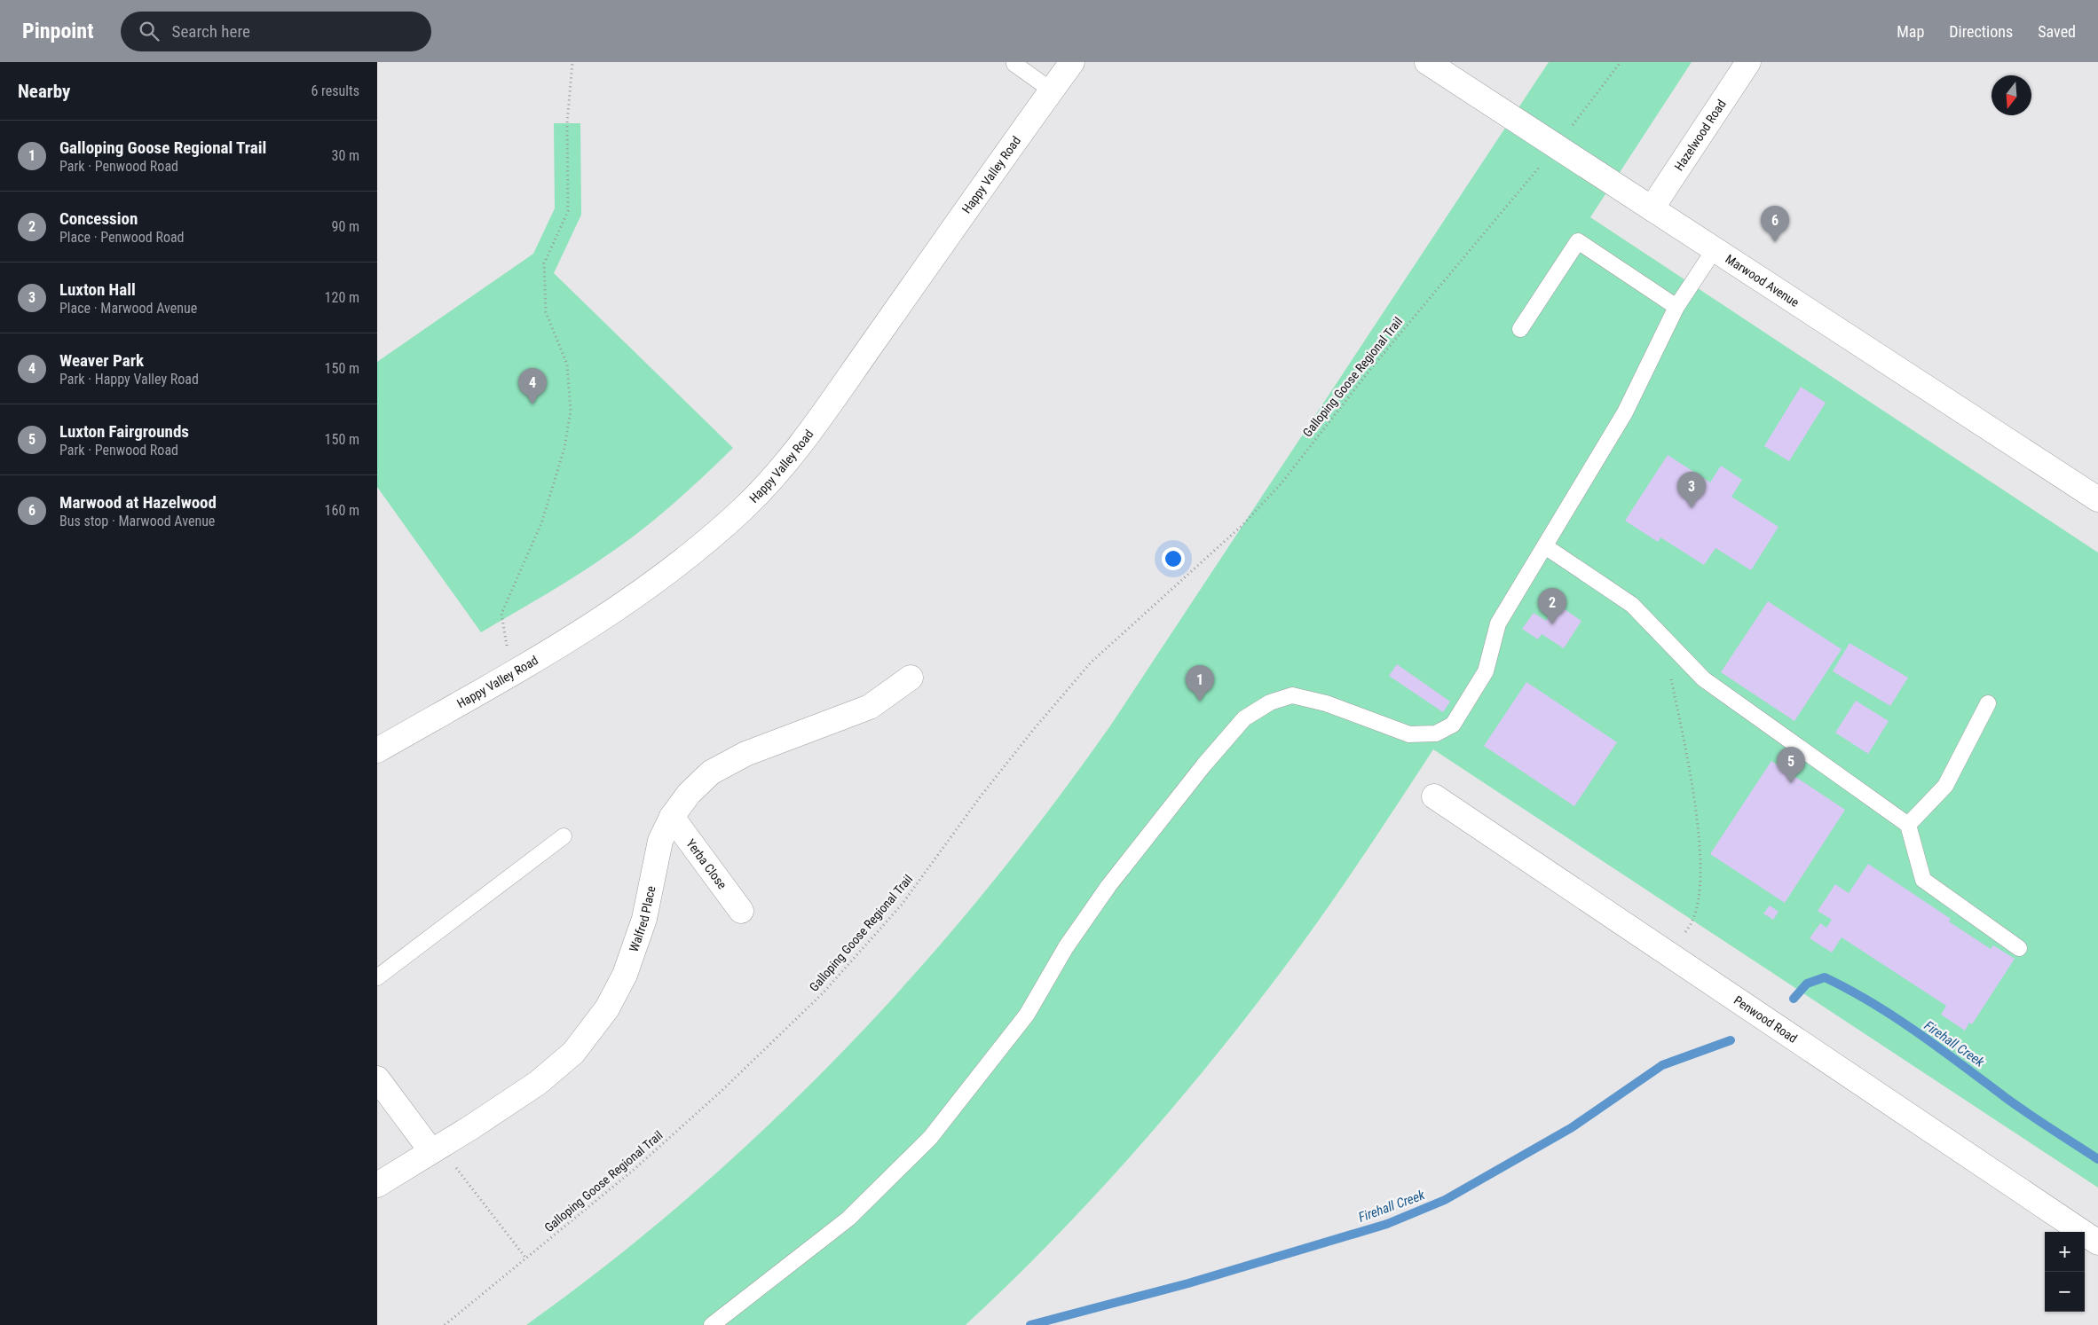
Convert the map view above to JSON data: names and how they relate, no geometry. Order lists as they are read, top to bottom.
{
  "streets": {
    "street": [
      "Hazelwood Road",
      "Happy Valley Road",
      "Marwood Avenue",
      "Yerba Close",
      "Walfred Place",
      "Penwood Road"
    ],
    "path": ["Galloping Goose Regional Trail"]
  },
  "crossings": [
    ["Hazelwood Road", "Marwood Avenue"],
    ["Marwood Avenue", "Galloping Goose Regional Trail"],
    ["Yerba Close", "Walfred Place"]
  ],
  "water": ["Firehall Creek"],
  "north": "bottom",
  "page": {
    "header": "Pinpoint",
    "search": "Search here",
    "nav": ["Map", "Directions", "Saved"],
    "heading": ["Nearby", "6 results"],
    "list": [
      {
        "mark": "1",
        "name": "Galloping Goose Regional Trail",
        "note": "Park · Penwood Road",
        "value": "30 m"
      },
      {
        "mark": "2",
        "name": "Concession",
        "note": "Place · Penwood Road",
        "value": "90 m"
      },
      {
        "mark": "3",
        "name": "Luxton Hall",
        "note": "Place · Marwood Avenue",
        "value": "120 m"
      },
      {
        "mark": "4",
        "name": "Weaver Park",
        "note": "Park · Happy Valley Road",
        "value": "150 m"
      },
      {
        "mark": "5",
        "name": "Luxton Fairgrounds",
        "note": "Park · Penwood Road",
        "value": "150 m"
      },
      {
        "mark": "6",
        "name": "Marwood at Hazelwood",
        "note": "Bus stop · Marwood Avenue",
        "value": "160 m"
      }
    ],
    "pins": [
      "6",
      "4",
      "3",
      "2",
      "1",
      "5"
    ],
    "map_buttons": ["+", "−"]
  }
}
